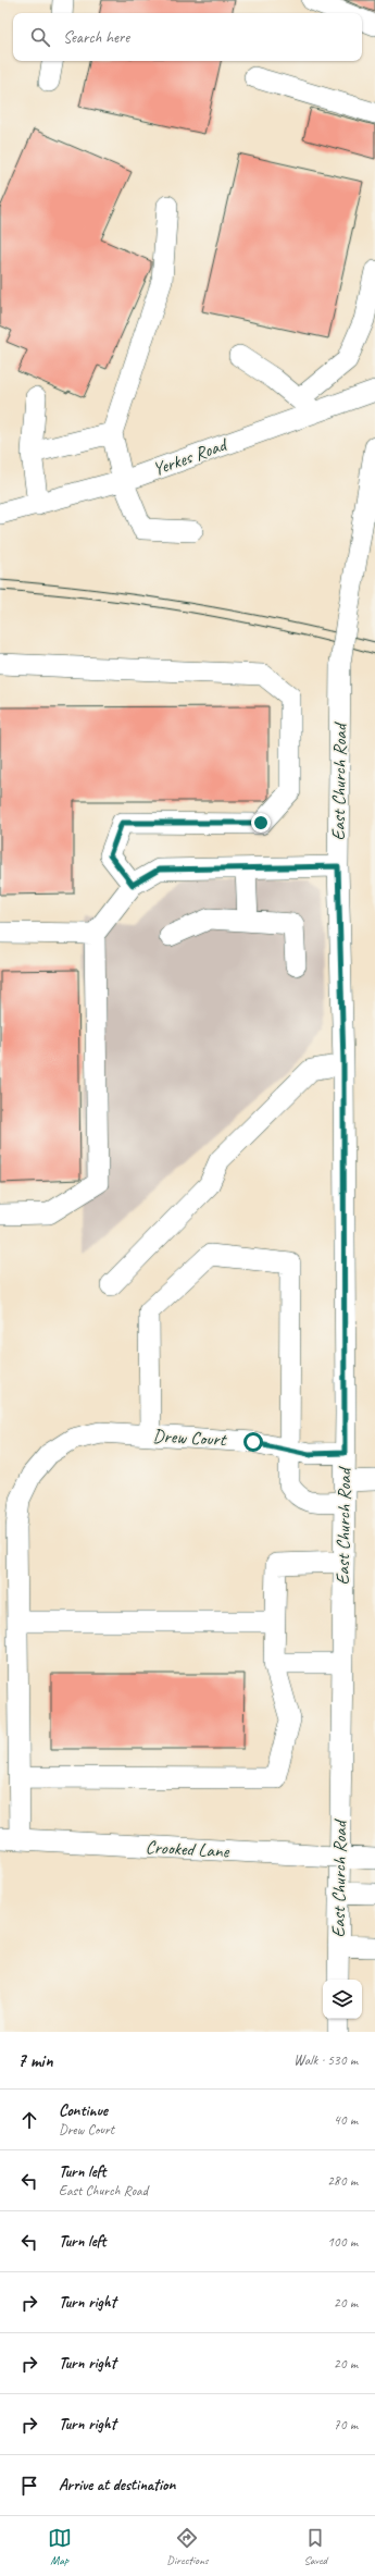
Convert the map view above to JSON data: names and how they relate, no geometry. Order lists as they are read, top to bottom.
{
  "streets": {
    "street": [
      "Yerkes Road",
      "East Church Road",
      "Drew Court",
      "Crooked Lane"
    ]
  },
  "crossings": [
    ["East Church Road", "Drew Court"],
    ["East Church Road", "Crooked Lane"],
    ["Drew Court", "Crooked Lane"]
  ],
  "page": {
    "search": "Search here",
    "heading": ["7 min", "Walk · 530 m"],
    "list": [
      ["Continue", "Drew Court", "40 m"],
      ["Turn left", "East Church Road", "280 m"],
      ["Turn left", "100 m"],
      ["Turn right", "20 m"],
      ["Turn right", "20 m"],
      ["Turn right", "70 m"],
      "Arrive at destination"
    ],
    "nav": ["Map", "Directions", "Saved"]
  }
}
